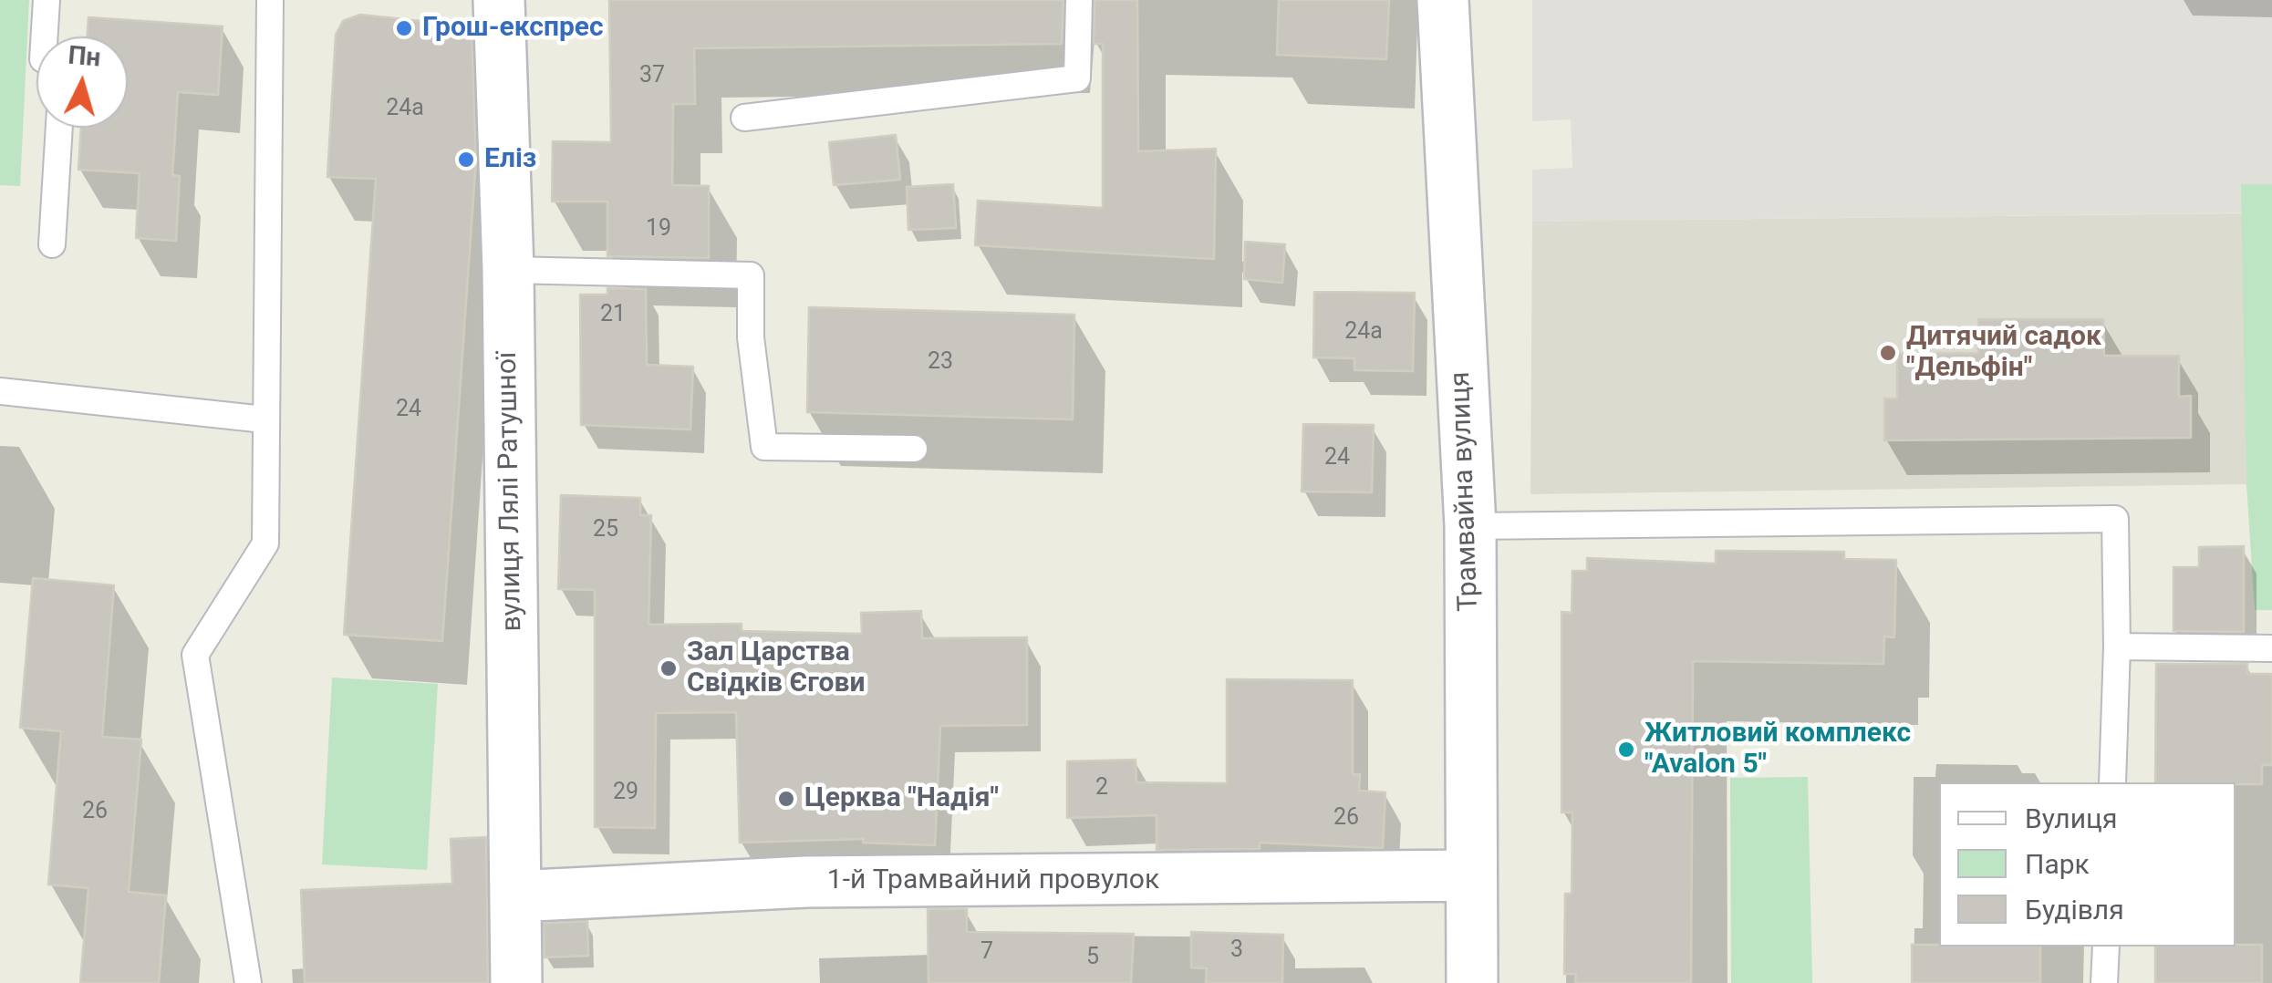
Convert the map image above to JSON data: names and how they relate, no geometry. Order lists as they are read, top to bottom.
{
  "streets": {
    "street": ["вулиця Лялі Ратушної", "Трамвайна вулиця", "1-й Трамвайний провулок"]
  },
  "crossings": [
    ["вулиця Лялі Ратушної", "1-й Трамвайний провулок"],
    ["Трамвайна вулиця", "1-й Трамвайний провулок"]
  ],
  "places": [
    "Грош-експрес",
    "Еліз",
    "Дитячий садок \"Дельфін\"",
    "Зал Царства Свідків Єгови",
    "Житловий комплекс \"Avalon 5\"",
    "Церква \"Надія\""
  ],
  "house_numbers": [
    "37",
    "24а",
    "19",
    "21",
    "24а",
    "23",
    "24",
    "24",
    "25",
    "2",
    "29",
    "26",
    "26",
    "3",
    "7",
    "5"
  ],
  "legend": ["Вулиця", "Парк", "Будівля"],
  "north": "top"
}
